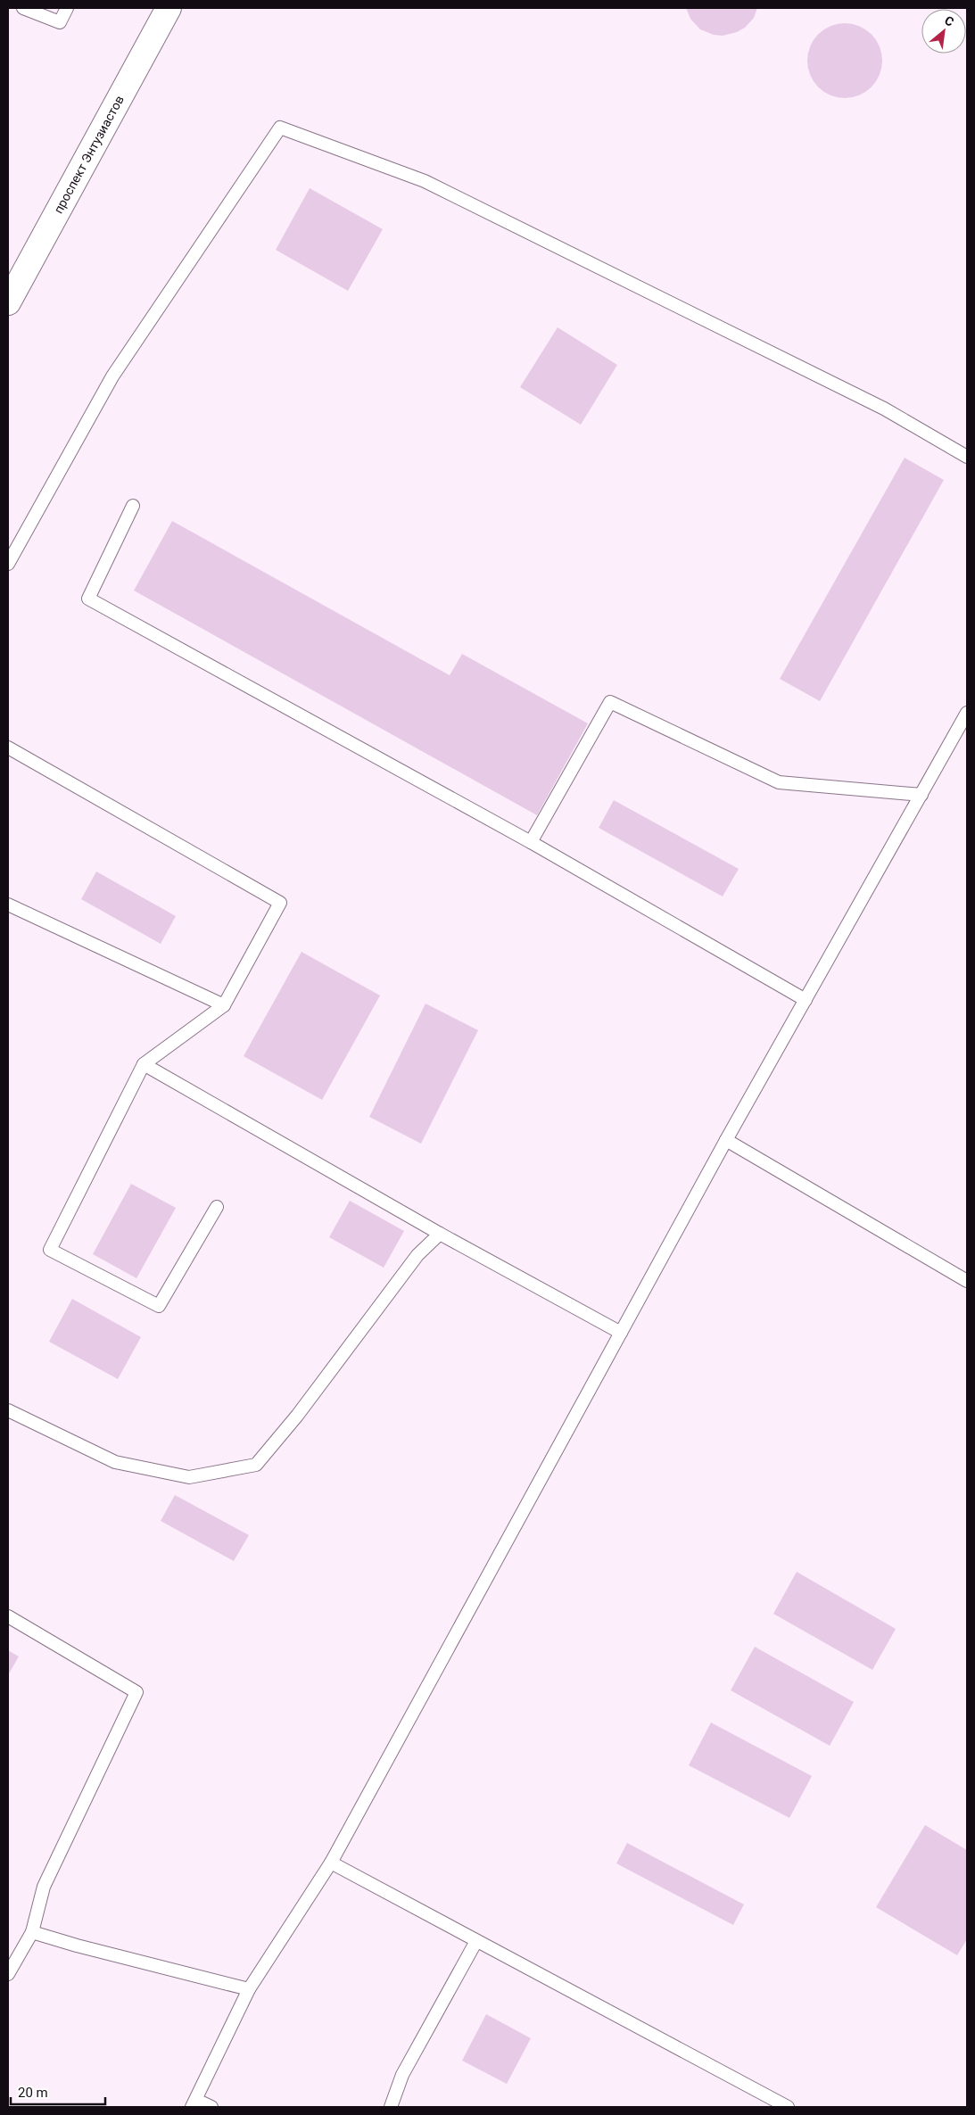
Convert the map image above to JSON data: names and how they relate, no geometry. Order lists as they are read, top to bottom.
{
  "streets": {
    "street": ["проспект Энтузиастов"]
  },
  "scale_bar": "20 m",
  "north": "top right"
}
